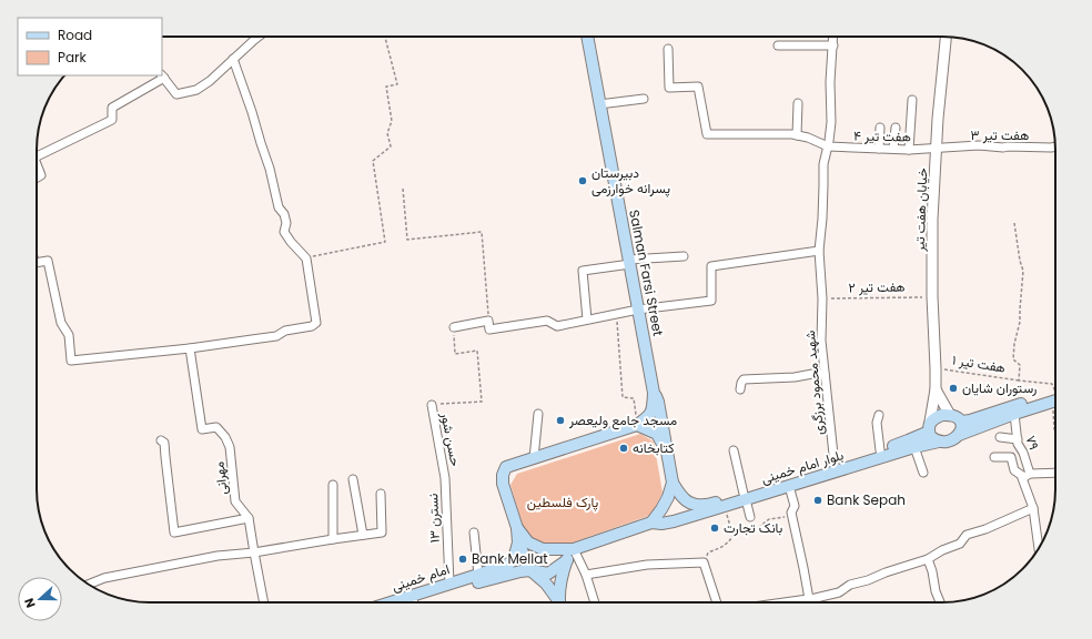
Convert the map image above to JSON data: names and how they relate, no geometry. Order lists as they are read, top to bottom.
{
  "streets": {
    "main road": ["Salman Farsi Street", "بلوار امام خمینی", "امام خمینی"],
    "street": [
      "هفت تیر ۳",
      "هفت تیر ۴",
      "خیابان هفت تیر",
      "شهید محمود برزگری",
      "حسن شور",
      "۷۹",
      "مهرانی",
      "نسترن ۱۳"
    ],
    "path": ["هفت تیر ۲", "هفت تیر ۱"]
  },
  "crossings": [
    ["هفت تیر ۳", "هفت تیر ۴"],
    ["هفت تیر ۳", "خیابان هفت تیر"],
    ["هفت تیر ۴", "خیابان هفت تیر"],
    ["هفت تیر ۴", "شهید محمود برزگری"],
    ["خیابان هفت تیر", "هفت تیر ۲"],
    ["خیابان هفت تیر", "هفت تیر ۱"],
    ["خیابان هفت تیر", "بلوار امام خمینی"],
    ["هفت تیر ۲", "شهید محمود برزگری"],
    ["شهید محمود برزگری", "بلوار امام خمینی"],
    ["حسن شور", "نسترن ۱۳"],
    ["نسترن ۱۳", "امام خمینی"]
  ],
  "parks": ["پارک فلسطین"],
  "places": [
    "دبیرستان پسرانه خوارزمی",
    "رستوران شایان",
    "مسجد جامع ولیعصر",
    "کتابخانه",
    "Bank Sepah",
    "بانک تجارت",
    "Bank Mellat"
  ],
  "legend": ["Road", "Park"],
  "north": "left"
}
